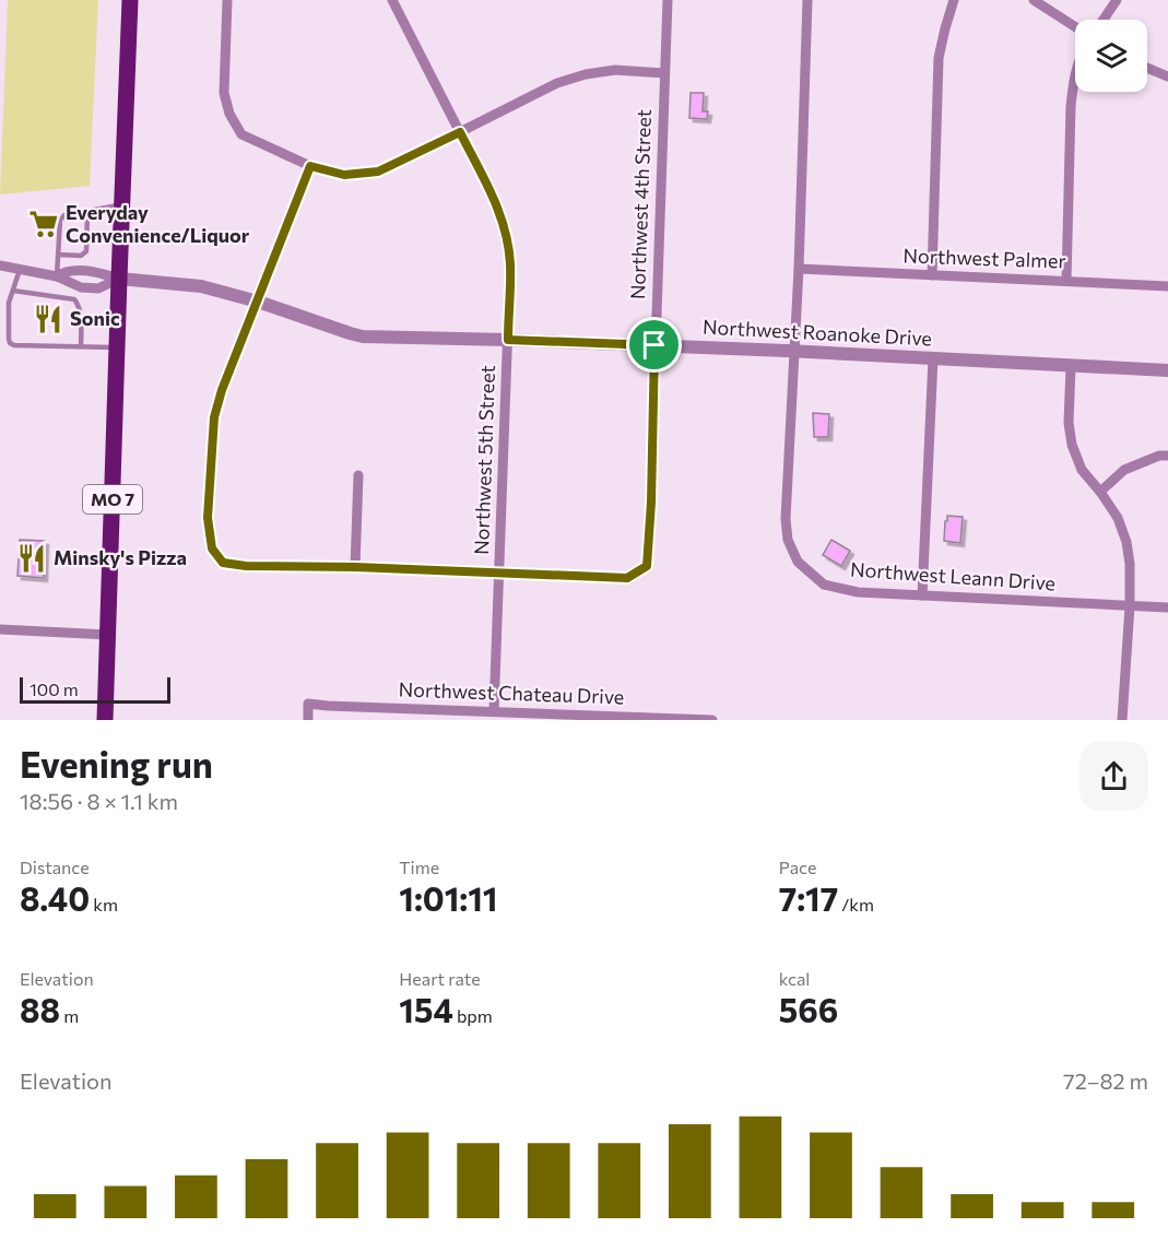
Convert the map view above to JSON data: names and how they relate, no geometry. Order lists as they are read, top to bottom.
{
  "streets": {
    "main road": ["MO 7"],
    "street": [
      "Northwest 4th Street",
      "Northwest Palmer",
      "Northwest Roanoke Drive",
      "Northwest 5th Street",
      "Northwest Leann Drive",
      "Northwest Chateau Drive"
    ]
  },
  "crossings": [
    ["Northwest 4th Street", "Northwest Roanoke Drive"],
    ["Northwest 4th Street", "Northwest 5th Street"],
    ["Northwest Palmer", "Northwest Leann Drive"],
    ["Northwest Roanoke Drive", "Northwest 5th Street"],
    ["Northwest Roanoke Drive", "MO 7"],
    ["Northwest Roanoke Drive", "Northwest Leann Drive"],
    ["Northwest 5th Street", "Northwest Chateau Drive"]
  ],
  "places": {
    "supermarket": ["Everyday Convenience/Liquor"],
    "restaurant": ["Sonic", "Minsky's Pizza"]
  },
  "scale_bar": "100 m",
  "page": {
    "scale": "100 m",
    "heading": ["Evening run", "18:56 · 8 × 1.1 km"],
    "stats": [
      ["Distance", "8.40 km"],
      ["Time", "1:01:11"],
      ["Pace", "7:17 /km"],
      ["Elevation", "88 m"],
      ["Heart rate", "154 bpm"],
      ["kcal", "566"]
    ],
    "chart": ["Elevation", "72–82 m"]
  }
}
